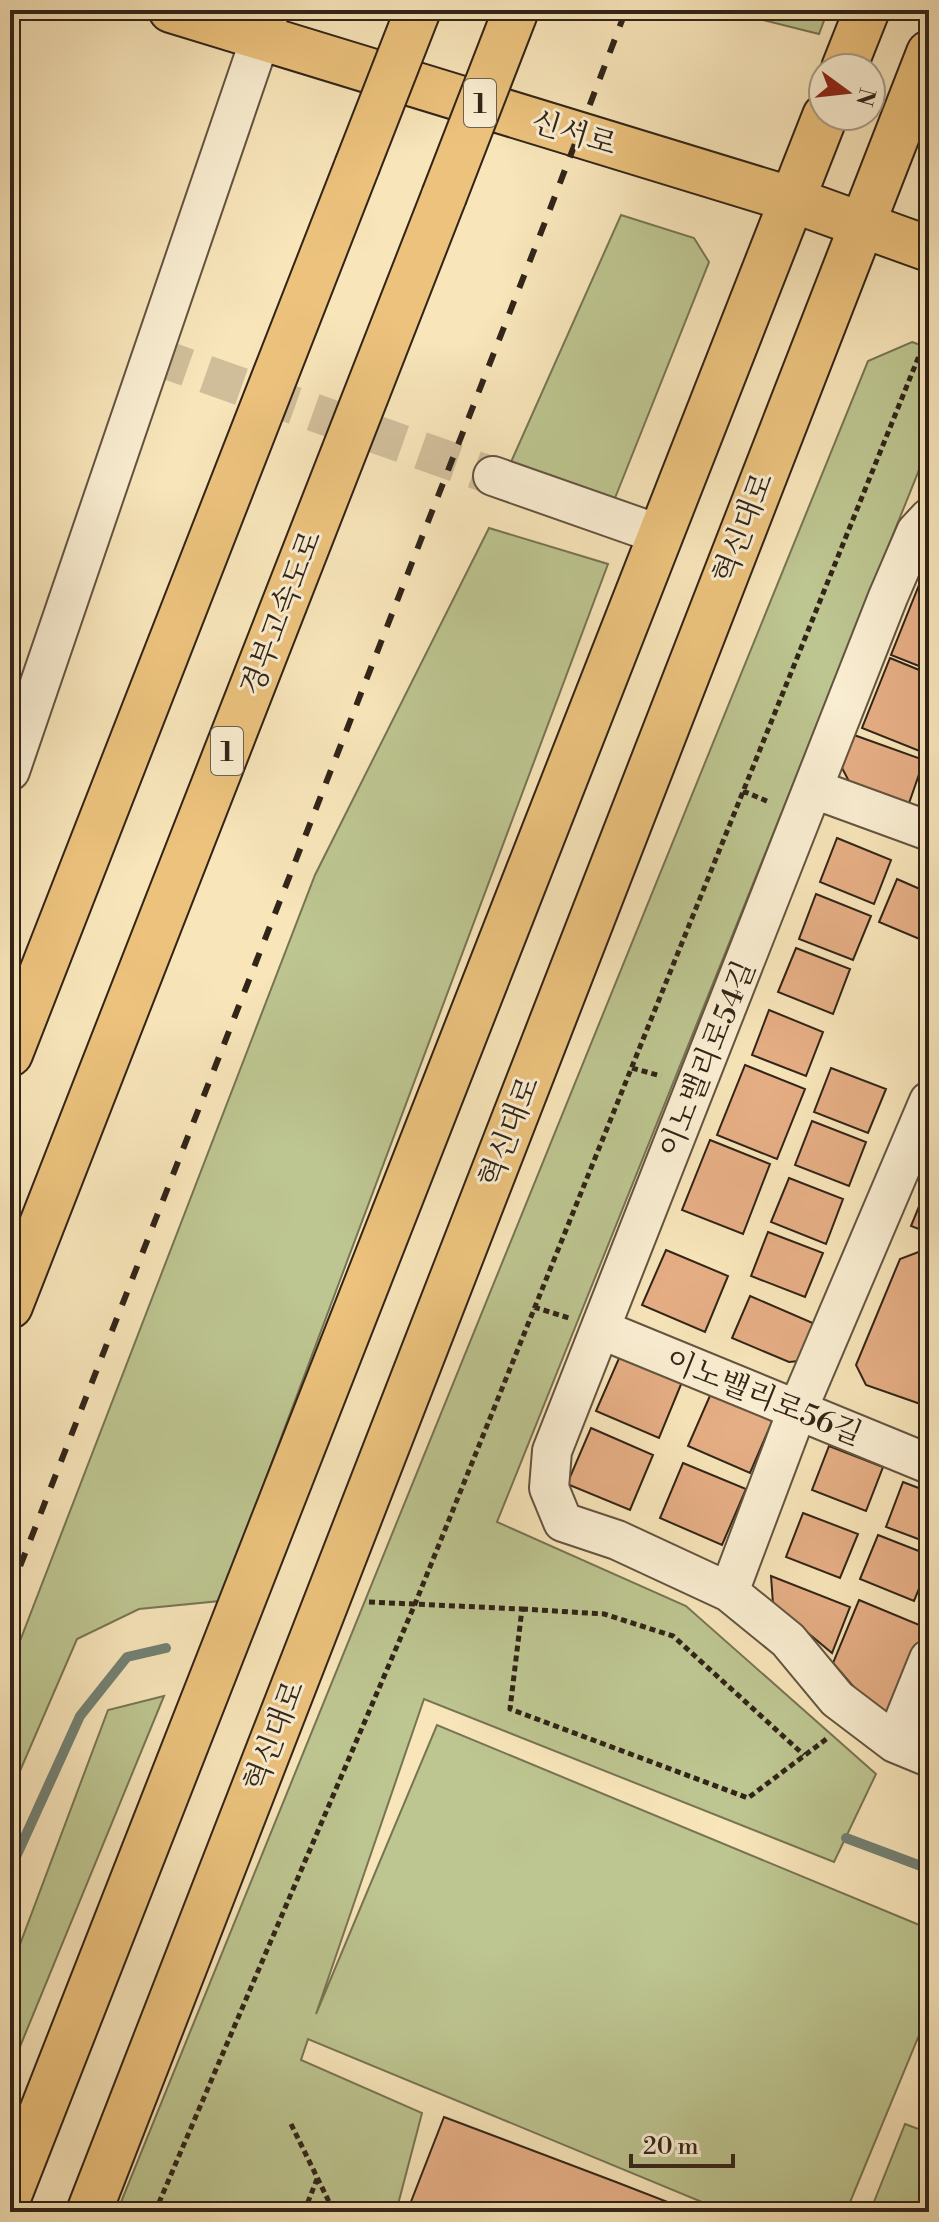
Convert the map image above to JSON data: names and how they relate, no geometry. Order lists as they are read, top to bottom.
{
  "streets": {
    "main road": [
      "1",
      "신서로",
      "혁신대로",
      "경부고속도로"
    ],
    "street": ["이노밸리로54길", "이노밸리로56길"]
  },
  "crossings": [
    ["신서로", "혁신대로"],
    ["이노밸리로54길", "이노밸리로56길"]
  ],
  "scale_bar": "20 m",
  "north": "right"
}
